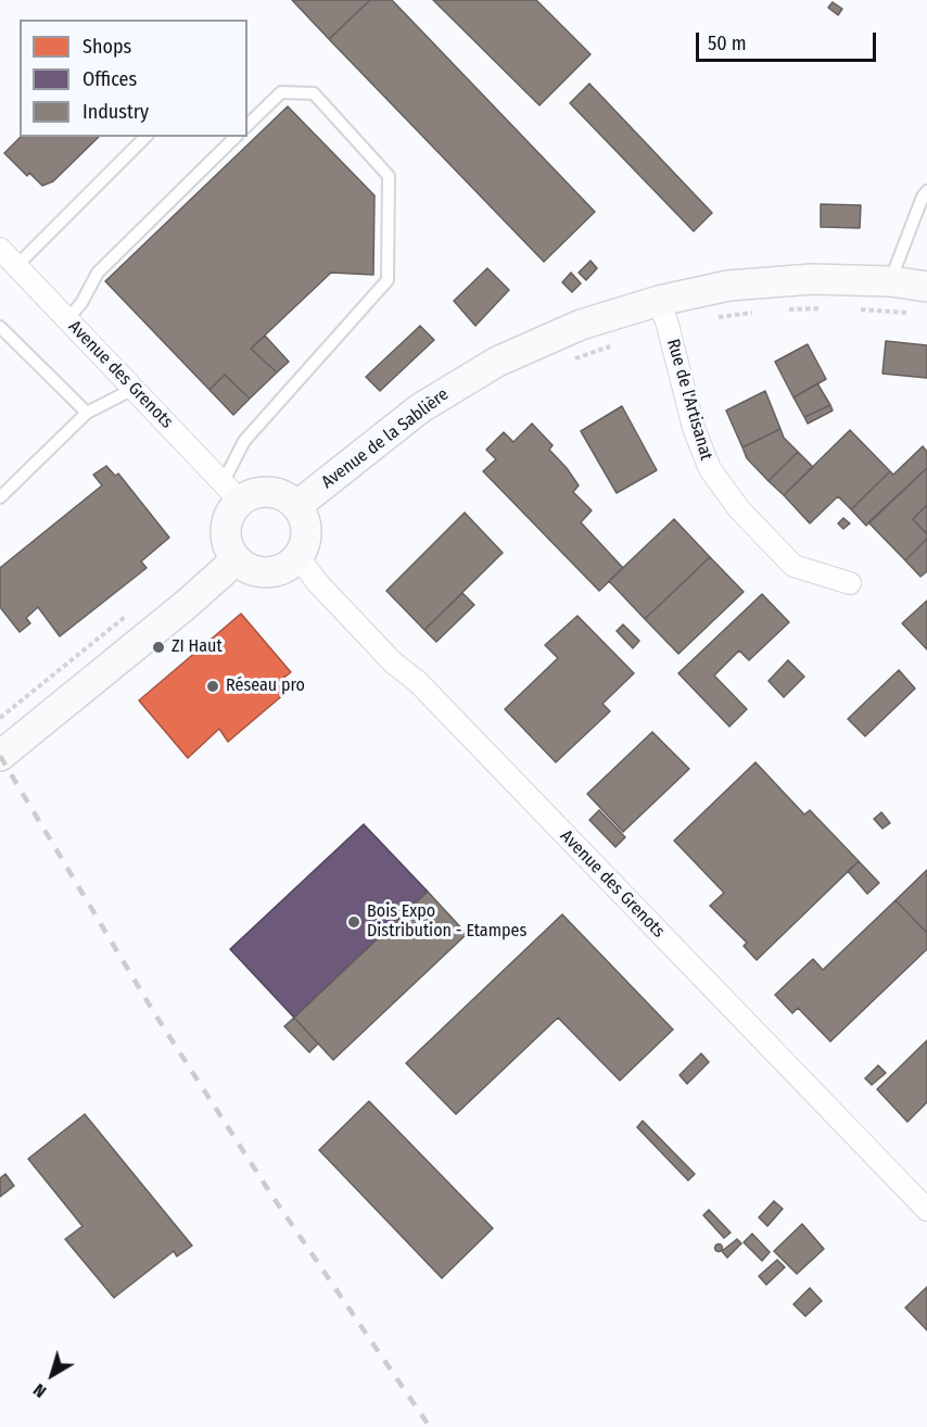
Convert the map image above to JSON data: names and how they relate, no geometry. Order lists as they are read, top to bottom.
{
  "streets": {
    "main road": ["Avenue de la Sablière"],
    "street": ["Avenue des Grenots", "Rue de l'Artisanat"]
  },
  "crossings": [
    ["Avenue des Grenots", "Avenue de la Sablière"],
    ["Rue de l'Artisanat", "Avenue de la Sablière"]
  ],
  "places": ["ZI Haut", "Réseau pro", "Bois Expo Distribution - Etampes"],
  "legend": ["Shops", "Offices", "Industry"],
  "scale_bar": "50 m",
  "north": "bottom left"
}
